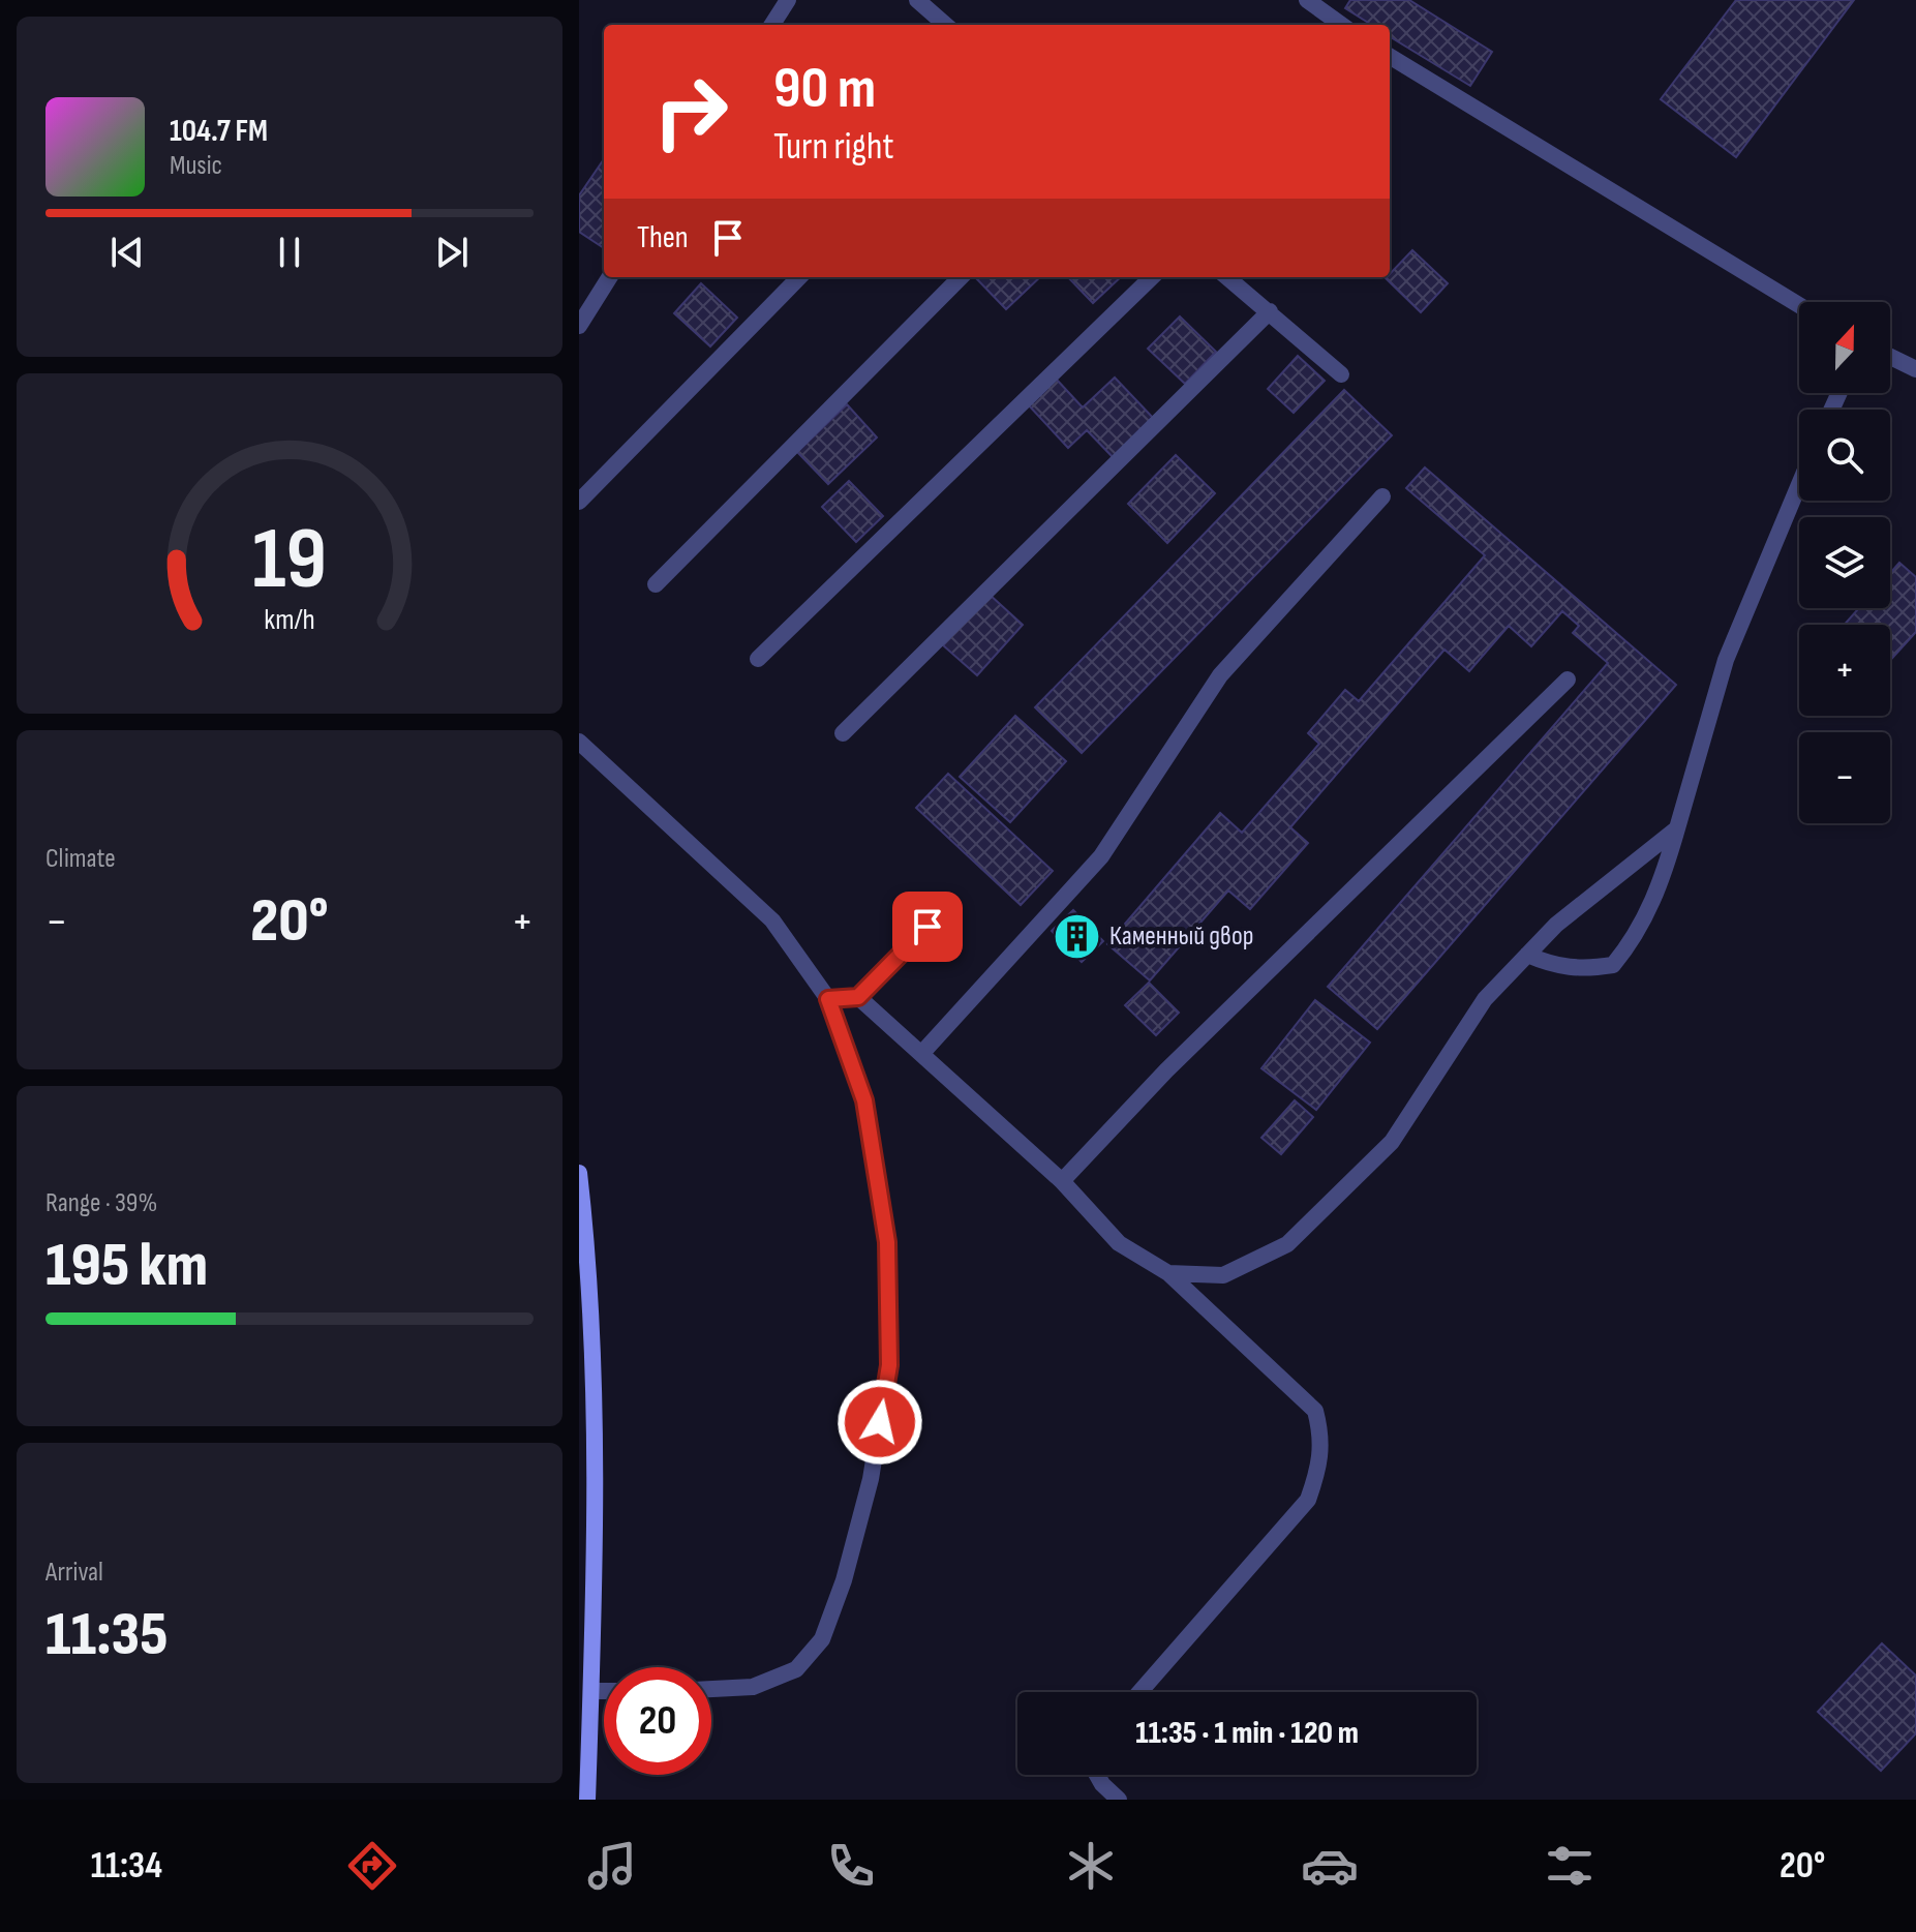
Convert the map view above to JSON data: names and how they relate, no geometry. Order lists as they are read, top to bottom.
{
  "places": {
    "building": ["Каменный двор"]
  },
  "north": "top",
  "page": {
    "turn": ["90 m", "Turn right"],
    "song": ["104.7 FM", "Music"],
    "then": "Then",
    "map_buttons": ["+", "−"],
    "tile": [
      "Climate",
      ["Range · 39%", "195 km"],
      ["Arrival", "11:35"]
    ],
    "heat": ["−", "20°", "+"],
    "limit": "20",
    "trip": "11:35 · 1 min · 120 m",
    "tabs": ["11:34", "20°"],
    "gauge": ["19", "km/h"]
  }
}
